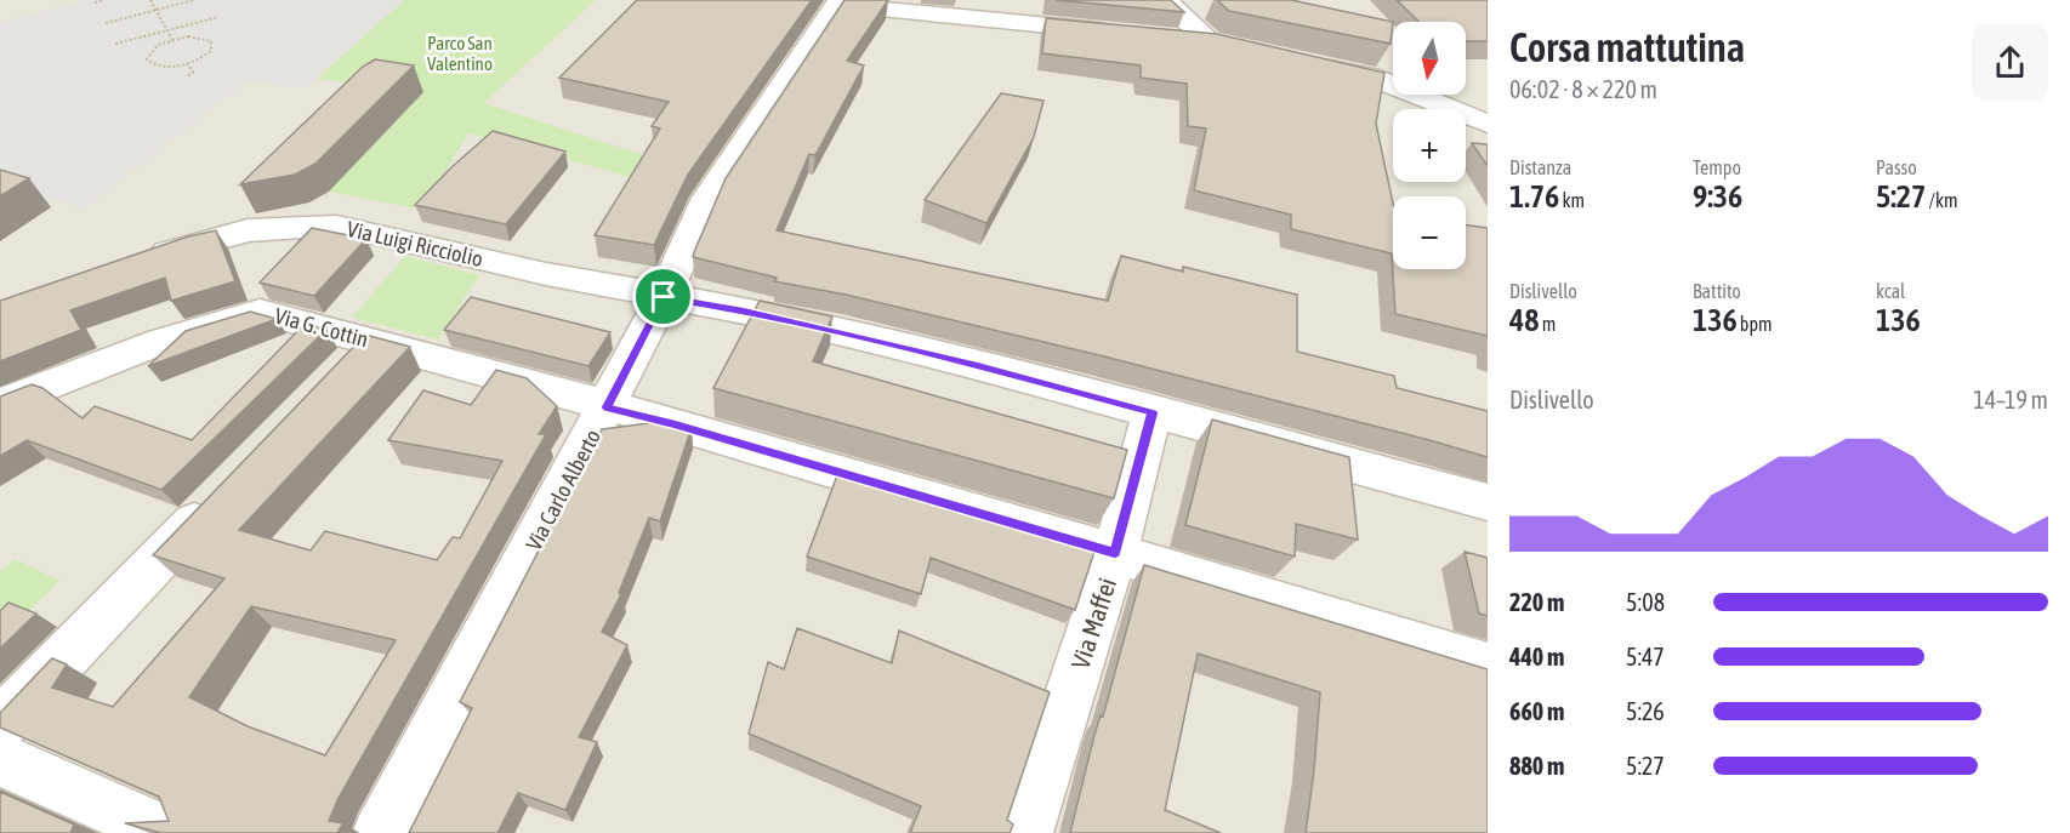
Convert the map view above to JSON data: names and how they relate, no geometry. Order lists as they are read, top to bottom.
{
  "streets": {
    "street": [
      "Via Luigi Ricciolio",
      "Via G. Cottin",
      "Via Carlo Alberto",
      "Via Maffei"
    ]
  },
  "crossings": [
    ["Via Luigi Ricciolio", "Via Carlo Alberto"],
    ["Via Luigi Ricciolio", "Via Maffei"],
    ["Via G. Cottin", "Via Carlo Alberto"],
    ["Via G. Cottin", "Via Maffei"]
  ],
  "parks": ["Parco San Valentino"],
  "north": "bottom",
  "page": {
    "heading": ["Corsa mattutina", "06:02 · 8 × 220 m"],
    "map_buttons": ["+", "−"],
    "stats": [
      ["Distanza", "1.76 km"],
      ["Tempo", "9:36"],
      ["Passo", "5:27 /km"],
      ["Dislivello", "48 m"],
      ["Battito", "136 bpm"],
      ["kcal", "136"]
    ],
    "chart": ["Dislivello", "14–19 m"],
    "list": [
      {
        "name": "220 m",
        "note": "5:08"
      },
      {
        "name": "440 m",
        "note": "5:47"
      },
      {
        "name": "660 m",
        "note": "5:26"
      },
      {
        "name": "880 m",
        "note": "5:27"
      }
    ]
  }
}
